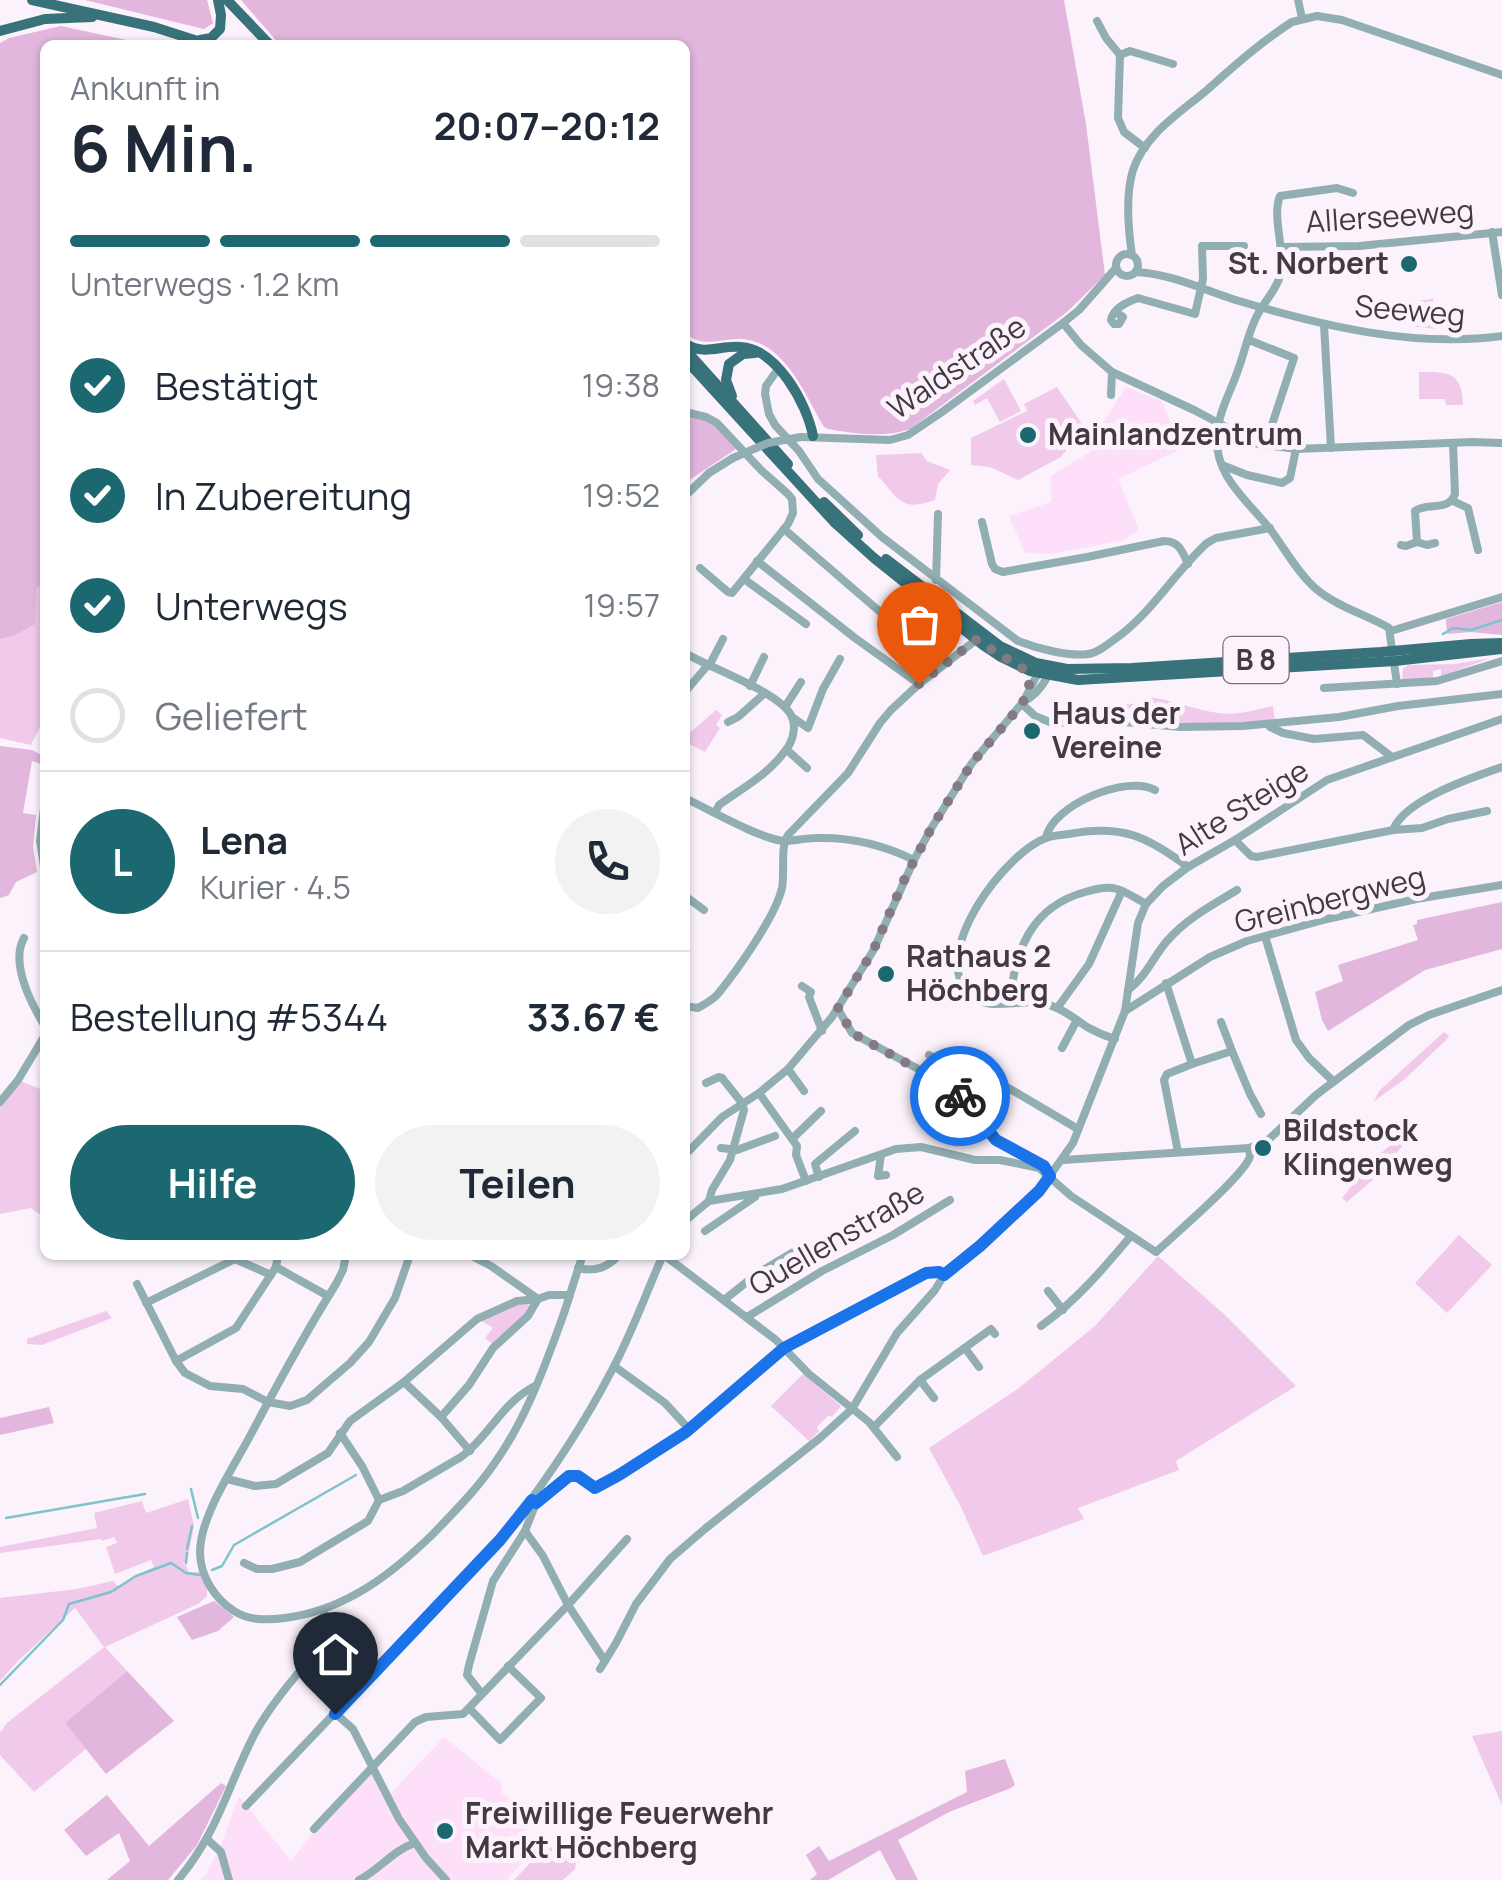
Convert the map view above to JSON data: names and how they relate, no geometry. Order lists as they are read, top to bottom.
{
  "streets": {
    "main road": ["B 8"],
    "street": [
      "Allerseeweg",
      "Seeweg",
      "Waldstraße",
      "Alte Steige",
      "Greinbergweg",
      "Quellenstraße"
    ]
  },
  "crossings": [
    ["Seeweg", "Waldstraße"]
  ],
  "places": [
    "St. Norbert",
    "Mainlandzentrum",
    "Haus der Vereine",
    "Rathaus 2 Höchberg",
    "Bildstock Klingenweg",
    "Freiwillige Feuerwehr Markt Höchberg"
  ],
  "page": {
    "heading": ["6 Min.", "Ankunft in", "20:07–20:12"],
    "panel": [
      "Lena",
      "Kurier · 4.5",
      "Bestellung #5344",
      "33.67 €"
    ],
    "bar": "Unterwegs · 1.2 km",
    "list": [
      ["Bestätigt", "19:38"],
      ["In Zubereitung", "19:52"],
      ["Unterwegs", "19:57"],
      "Geliefert"
    ],
    "round": "L",
    "buttons": ["Hilfe", "Teilen"]
  }
}
